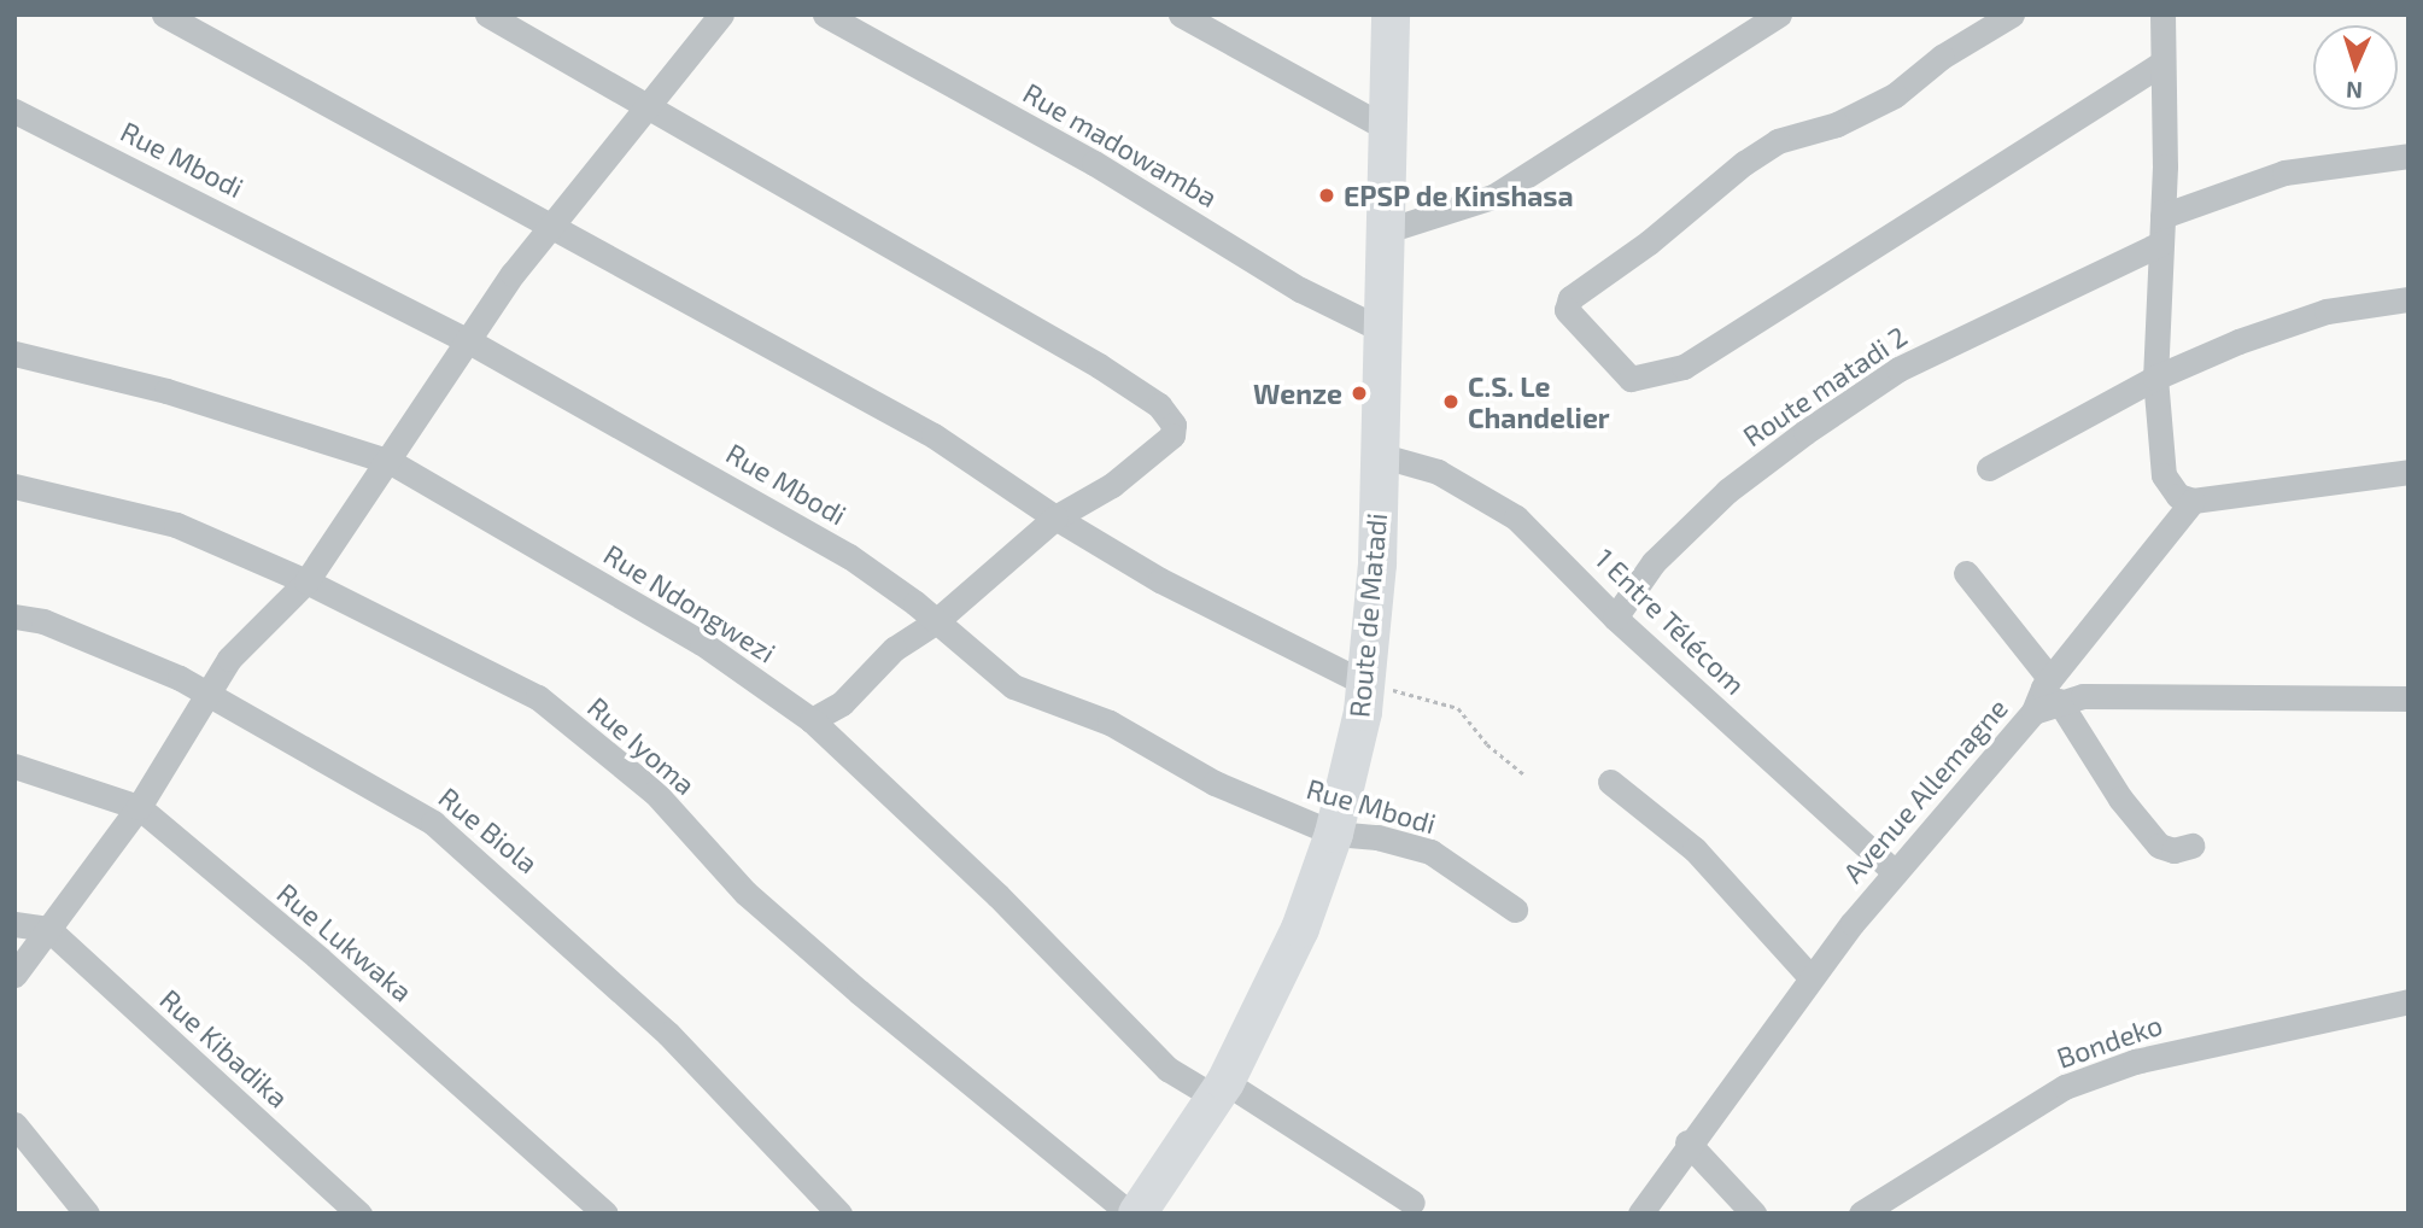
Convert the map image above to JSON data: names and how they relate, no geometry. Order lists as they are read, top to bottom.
{
  "streets": {
    "highway": ["Route de Matadi"],
    "street": [
      "Rue madowamba",
      "Rue Mbodi",
      "Route matadi 2",
      "Rue Ndongwezi",
      "1 Entre Télécom",
      "Rue Iyoma",
      "Avenue Allemagne",
      "Rue Biola",
      "Rue Lukwaka",
      "Bondeko",
      "Rue Kibadika"
    ]
  },
  "crossings": [
    ["Rue madowamba", "Route de Matadi"],
    ["Rue Mbodi", "Route de Matadi"],
    ["Route matadi 2", "1 Entre Télécom"],
    ["Rue Ndongwezi", "Route de Matadi"],
    ["Route de Matadi", "1 Entre Télécom"],
    ["1 Entre Télécom", "Avenue Allemagne"]
  ],
  "places": ["EPSP de Kinshasa", "Wenze", "C.S. Le Chandelier"],
  "north": "bottom"
}
